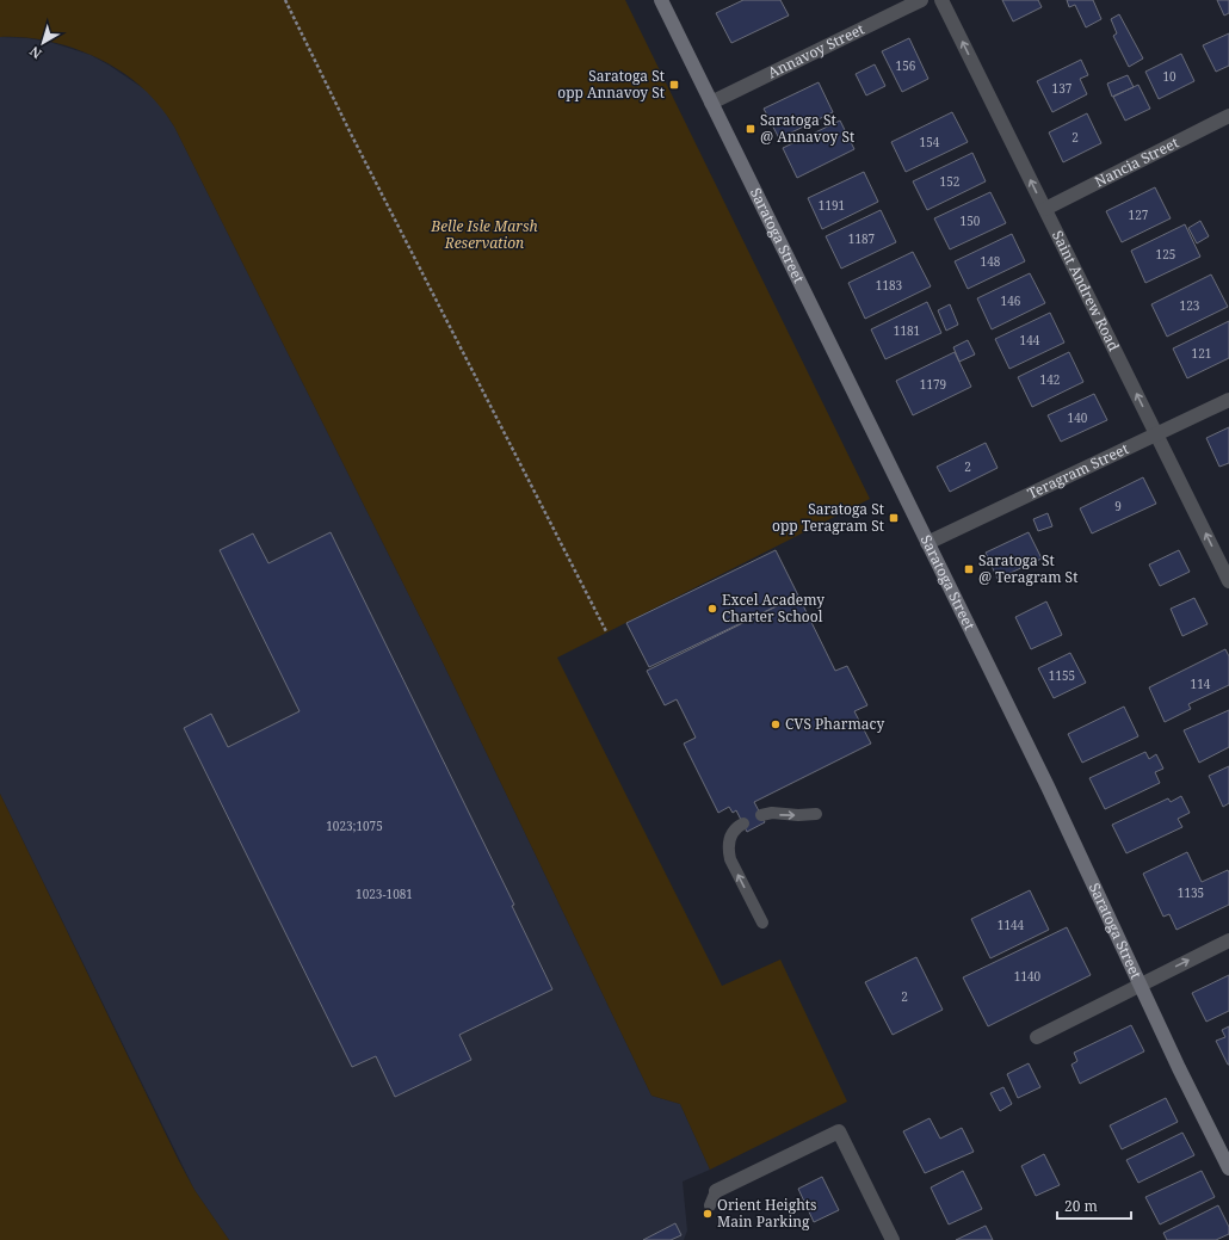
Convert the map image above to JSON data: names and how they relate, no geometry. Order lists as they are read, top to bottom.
{
  "streets": {
    "main road": ["Saratoga Street"],
    "street": [
      "Annavoy Street",
      "Nancia Street",
      "Saint Andrew Road",
      "Teragram Street"
    ]
  },
  "crossings": [
    ["Annavoy Street", "Saratoga Street"],
    ["Nancia Street", "Saint Andrew Road"],
    ["Saratoga Street", "Teragram Street"],
    ["Saint Andrew Road", "Teragram Street"]
  ],
  "one_way": ["Saint Andrew Road"],
  "parks": ["Belle Isle Marsh Reservation"],
  "places": {
    "transit": [
      "Saratoga St opp Annavoy St",
      "Saratoga St @ Annavoy St",
      "Saratoga St opp Teragram St",
      "Saratoga St @ Teragram St"
    ],
    "other": ["Excel Academy Charter School", "CVS Pharmacy", "Orient Heights Main Parking"]
  },
  "house_numbers": [
    "156",
    "10",
    "137",
    "2",
    "154",
    "152",
    "1191",
    "127",
    "150",
    "1187",
    "125",
    "148",
    "1183",
    "146",
    "123",
    "1181",
    "144",
    "121",
    "142",
    "1179",
    "140",
    "2",
    "9",
    "1155",
    "114",
    "1023;1075",
    "1135",
    "1023-1081",
    "1144",
    "1140",
    "2"
  ],
  "scale_bar": "20 m",
  "north": "bottom left"
}
